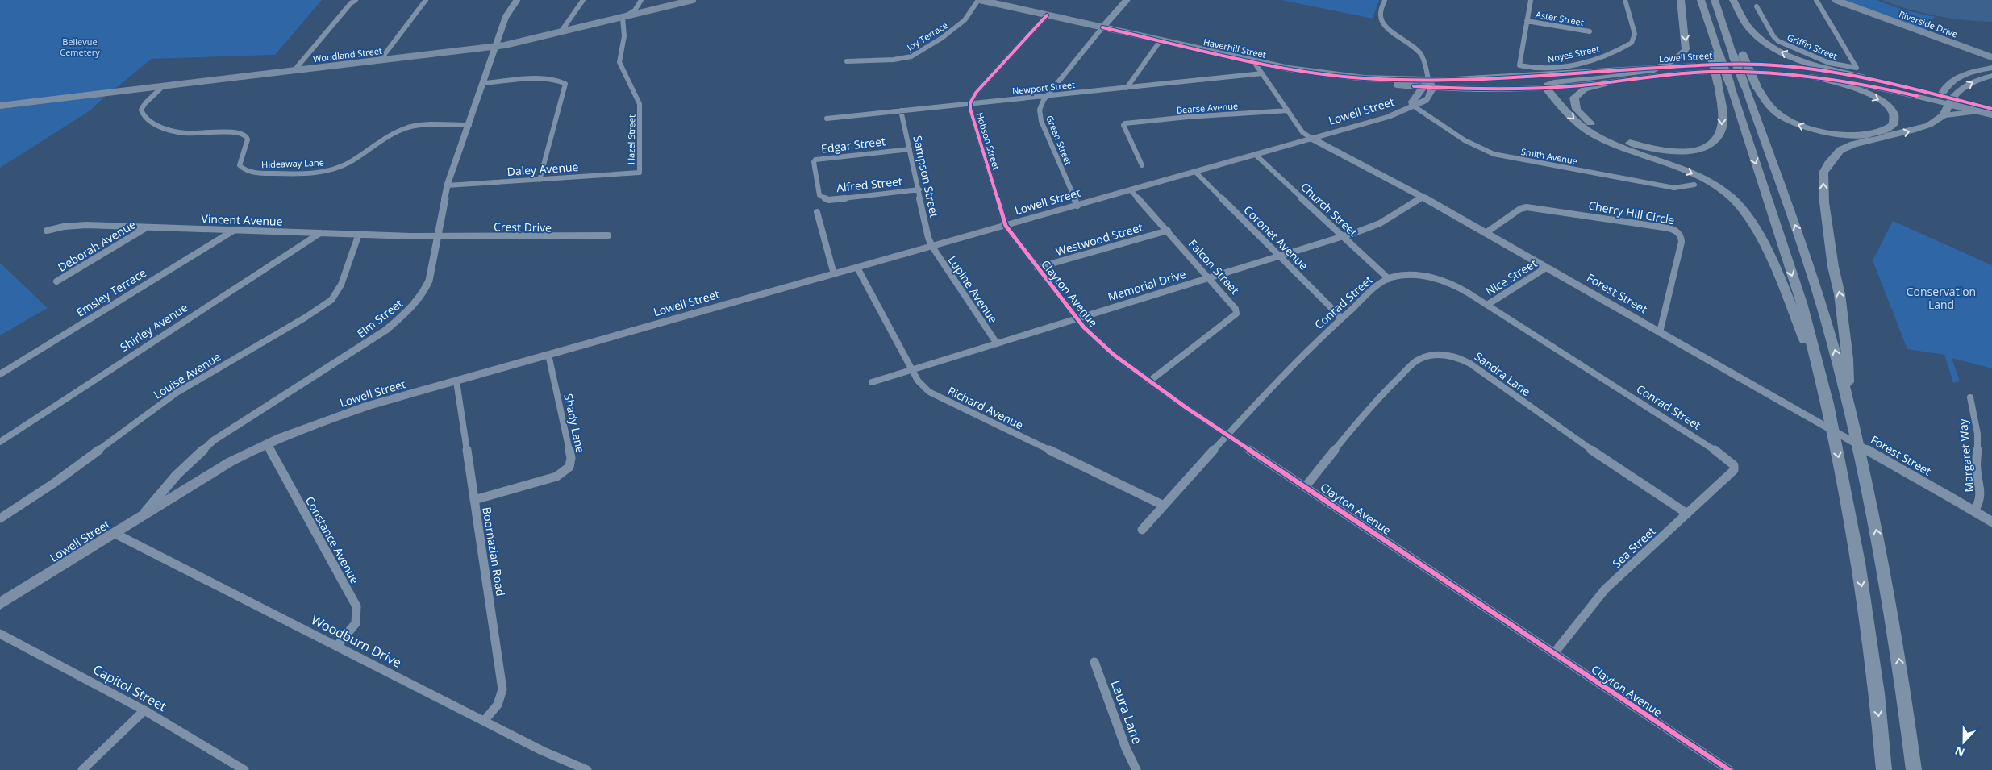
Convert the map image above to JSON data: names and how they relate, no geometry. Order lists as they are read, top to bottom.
{
  "streets": {
    "main road": [
      "Riverside Drive",
      "Haverhill Street",
      "Woodland Street",
      "Lowell Street"
    ],
    "street": [
      "Aster Street",
      "Joy Terrace",
      "Griffin Street",
      "Noyes Street",
      "Newport Street",
      "Bearse Avenue",
      "Hazel Street",
      "Green Street",
      "Hobson Street",
      "Edgar Street",
      "Smith Avenue",
      "Hideaway Lane",
      "Daley Avenue",
      "Sampson Street",
      "Alfred Street",
      "Church Street",
      "Cherry Hill Circle",
      "Vincent Avenue",
      "Crest Drive",
      "Coronet Avenue",
      "Westwood Street",
      "Deborah Avenue",
      "Falcon Street",
      "Nice Street",
      "Memorial Drive",
      "Lupine Avenue",
      "Emsley Terrace",
      "Clayton Avenue",
      "Forest Street",
      "Conrad Street",
      "Elm Street",
      "Shirley Avenue",
      "Sandra Lane",
      "Louise Avenue",
      "Richard Avenue",
      "Shady Lane",
      "Margaret Way",
      "Constance Avenue",
      "Sea Street",
      "Boornazian Road",
      "Woodburn Drive",
      "Capitol Street",
      "Laura Lane"
    ]
  },
  "crossings": [
    ["Aster Street", "Noyes Street"],
    ["Joy Terrace", "Haverhill Street"],
    ["Haverhill Street", "Lowell Street"],
    ["Haverhill Street", "Green Street"],
    ["Haverhill Street", "Hobson Street"],
    ["Haverhill Street", "Forest Street"],
    ["Woodland Street", "Hazel Street"],
    ["Woodland Street", "Hideaway Lane"],
    ["Woodland Street", "Elm Street"],
    ["Lowell Street", "Green Street"],
    ["Lowell Street", "Hobson Street"],
    ["Lowell Street", "Smith Avenue"],
    ["Lowell Street", "Sampson Street"],
    ["Lowell Street", "Church Street"],
    ["Lowell Street", "Coronet Avenue"],
    ["Lowell Street", "Falcon Street"],
    ["Lowell Street", "Lupine Avenue"],
    ["Lowell Street", "Clayton Avenue"],
    ["Lowell Street", "Forest Street"],
    ["Lowell Street", "Elm Street"],
    ["Lowell Street", "Richard Avenue"],
    ["Lowell Street", "Shady Lane"],
    ["Lowell Street", "Constance Avenue"],
    ["Lowell Street", "Boornazian Road"],
    ["Lowell Street", "Woodburn Drive"],
    ["Newport Street", "Green Street"],
    ["Newport Street", "Hobson Street"],
    ["Newport Street", "Sampson Street"],
    ["Newport Street", "Forest Street"],
    ["Bearse Avenue", "Forest Street"],
    ["Hazel Street", "Daley Avenue"],
    ["Hobson Street", "Clayton Avenue"],
    ["Edgar Street", "Sampson Street"],
    ["Edgar Street", "Alfred Street"],
    ["Hideaway Lane", "Elm Street"],
    ["Daley Avenue", "Elm Street"],
    ["Sampson Street", "Alfred Street"],
    ["Sampson Street", "Lupine Avenue"],
    ["Church Street", "Memorial Drive"],
    ["Church Street", "Conrad Street"],
    ["Cherry Hill Circle", "Forest Street"],
    ["Vincent Avenue", "Crest Drive"],
    ["Vincent Avenue", "Deborah Avenue"],
    ["Vincent Avenue", "Emsley Terrace"],
    ["Vincent Avenue", "Elm Street"],
    ["Vincent Avenue", "Shirley Avenue"],
    ["Vincent Avenue", "Louise Avenue"],
    ["Crest Drive", "Elm Street"],
    ["Coronet Avenue", "Memorial Drive"],
    ["Coronet Avenue", "Conrad Street"],
    ["Westwood Street", "Falcon Street"],
    ["Westwood Street", "Clayton Avenue"],
    ["Falcon Street", "Memorial Drive"],
    ["Falcon Street", "Clayton Avenue"],
    ["Nice Street", "Forest Street"],
    ["Nice Street", "Conrad Street"],
    ["Memorial Drive", "Lupine Avenue"],
    ["Memorial Drive", "Clayton Avenue"],
    ["Memorial Drive", "Forest Street"],
    ["Memorial Drive", "Richard Avenue"],
    ["Clayton Avenue", "Conrad Street"],
    ["Clayton Avenue", "Sandra Lane"],
    ["Clayton Avenue", "Sea Street"],
    ["Forest Street", "Margaret Way"],
    ["Conrad Street", "Richard Avenue"],
    ["Conrad Street", "Sea Street"],
    ["Sandra Lane", "Sea Street"],
    ["Shady Lane", "Boornazian Road"],
    ["Constance Avenue", "Woodburn Drive"],
    ["Boornazian Road", "Woodburn Drive"]
  ],
  "parks": ["Bellevue Cemetery", "Conservation Land"],
  "north": "bottom"
}
